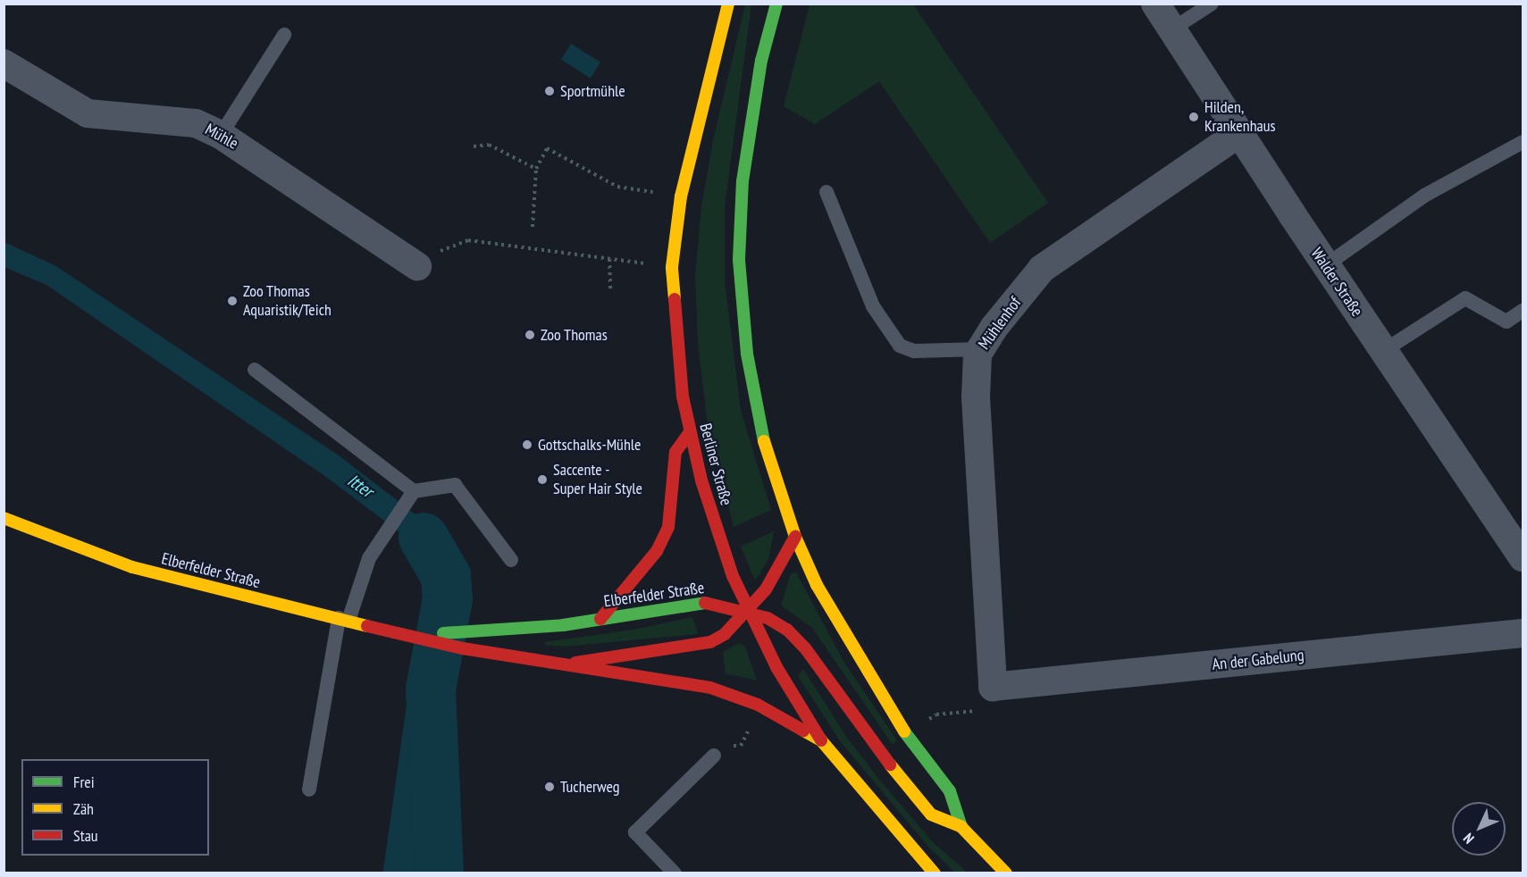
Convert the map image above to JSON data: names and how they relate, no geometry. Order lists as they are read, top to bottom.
{
  "streets": {
    "main road": ["Berliner Straße", "Elberfelder Straße"],
    "street": [
      "Mühle",
      "Walder Straße",
      "Mühlenhof",
      "An der Gabelung"
    ]
  },
  "crossings": [
    ["Walder Straße", "Mühlenhof"],
    ["Mühlenhof", "An der Gabelung"],
    ["Berliner Straße", "Elberfelder Straße"]
  ],
  "water": ["Itter"],
  "places": [
    "Sportmühle",
    "Hilden, Krankenhaus",
    "Zoo Thomas Aquaristik/Teich",
    "Zoo Thomas",
    "Gottschalks-Mühle",
    "Saccente - Super Hair Style",
    "Tucherweg"
  ],
  "legend": ["Frei", "Zäh", "Stau"],
  "north": "bottom left"
}
